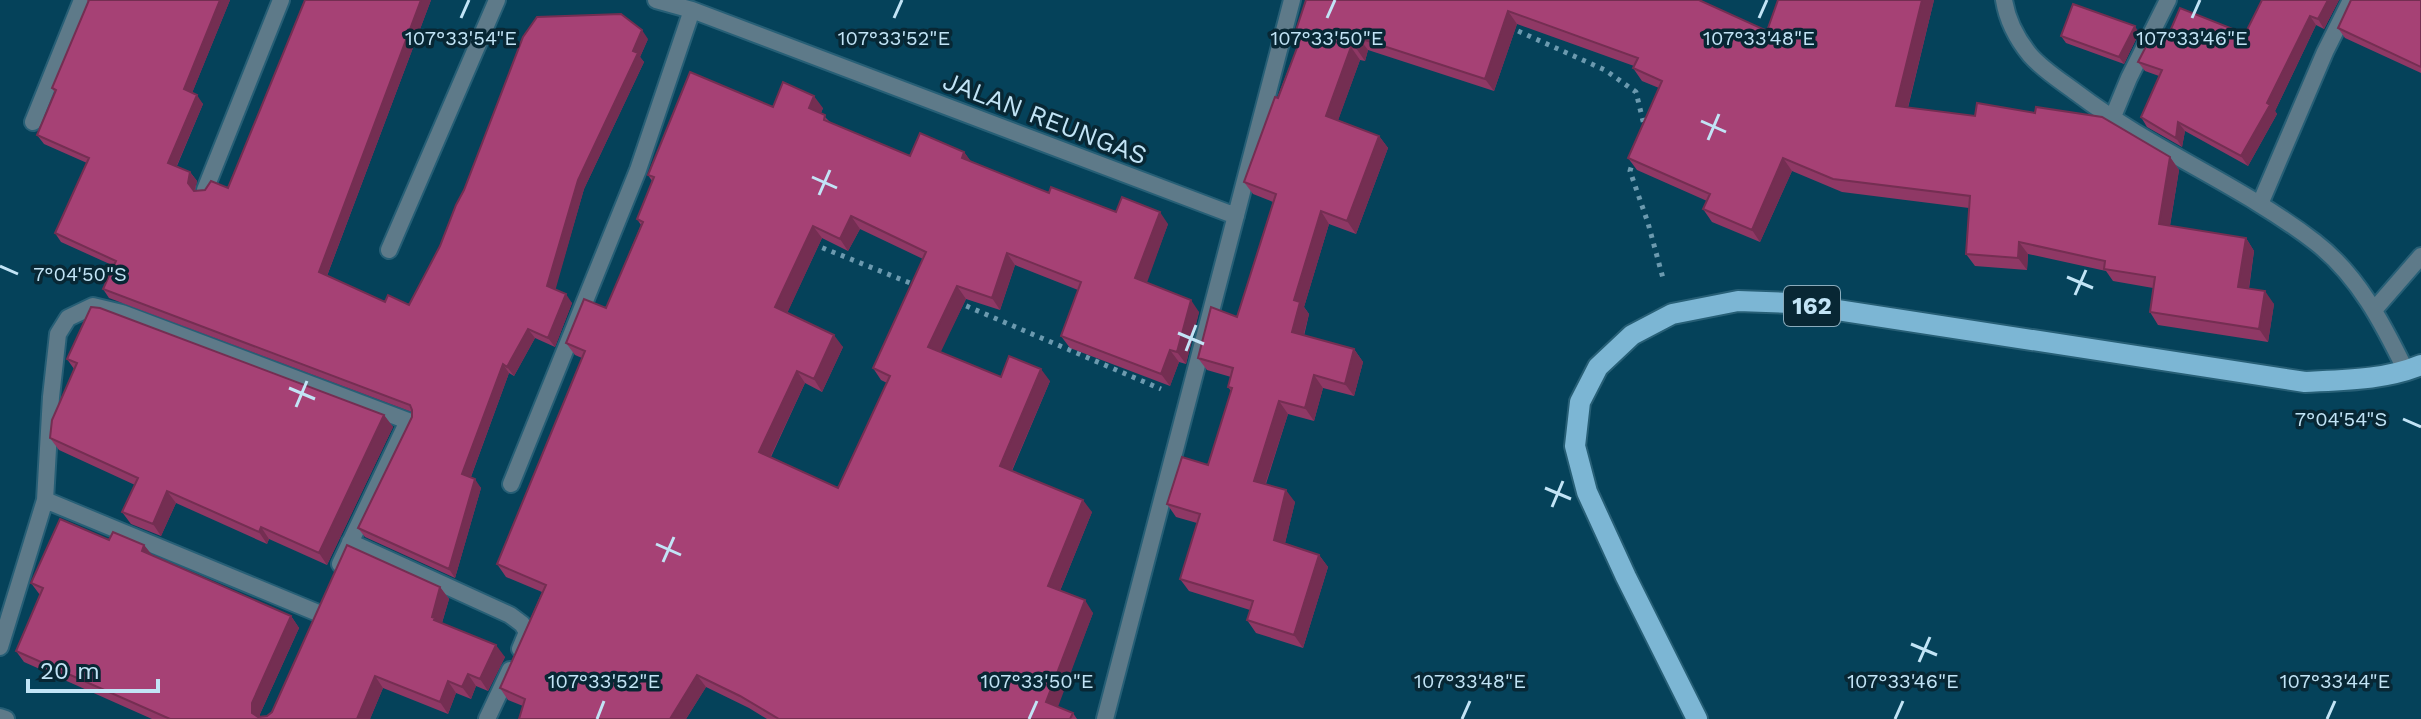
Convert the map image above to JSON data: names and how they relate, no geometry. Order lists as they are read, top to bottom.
{
  "streets": {
    "main road": ["162"],
    "street": ["JALAN REUNGAS"]
  },
  "scale_bar": "20 m",
  "coordinates": [
    "107°33'54\"E",
    "107°33'52\"E",
    "107°33'50\"E",
    "107°33'48\"E",
    "107°33'46\"E",
    "7°04'50\"S",
    "7°04'54\"S",
    "107°33'44\"E"
  ]
}
